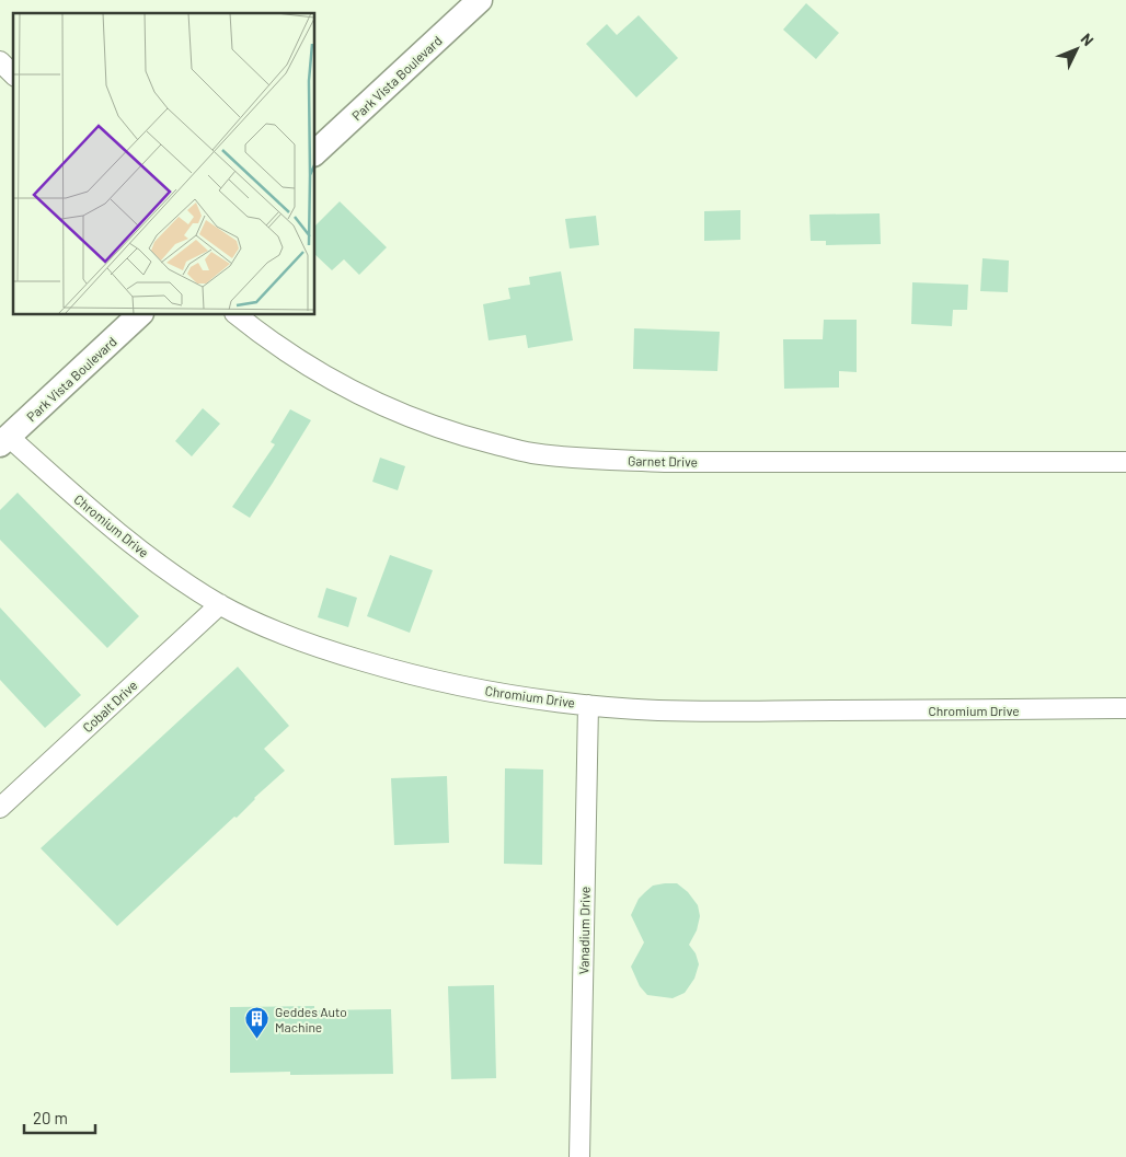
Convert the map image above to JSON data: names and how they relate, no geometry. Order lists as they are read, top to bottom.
{
  "streets": {
    "street": [
      "Park Vista Boulevard",
      "Garnet Drive",
      "Chromium Drive",
      "Cobalt Drive",
      "Vanadium Drive"
    ]
  },
  "crossings": [
    ["Park Vista Boulevard", "Chromium Drive"],
    ["Chromium Drive", "Cobalt Drive"],
    ["Chromium Drive", "Vanadium Drive"]
  ],
  "places": {
    "building": ["Geddes Auto Machine"]
  },
  "scale_bar": "20 m",
  "north": "top right"
}
